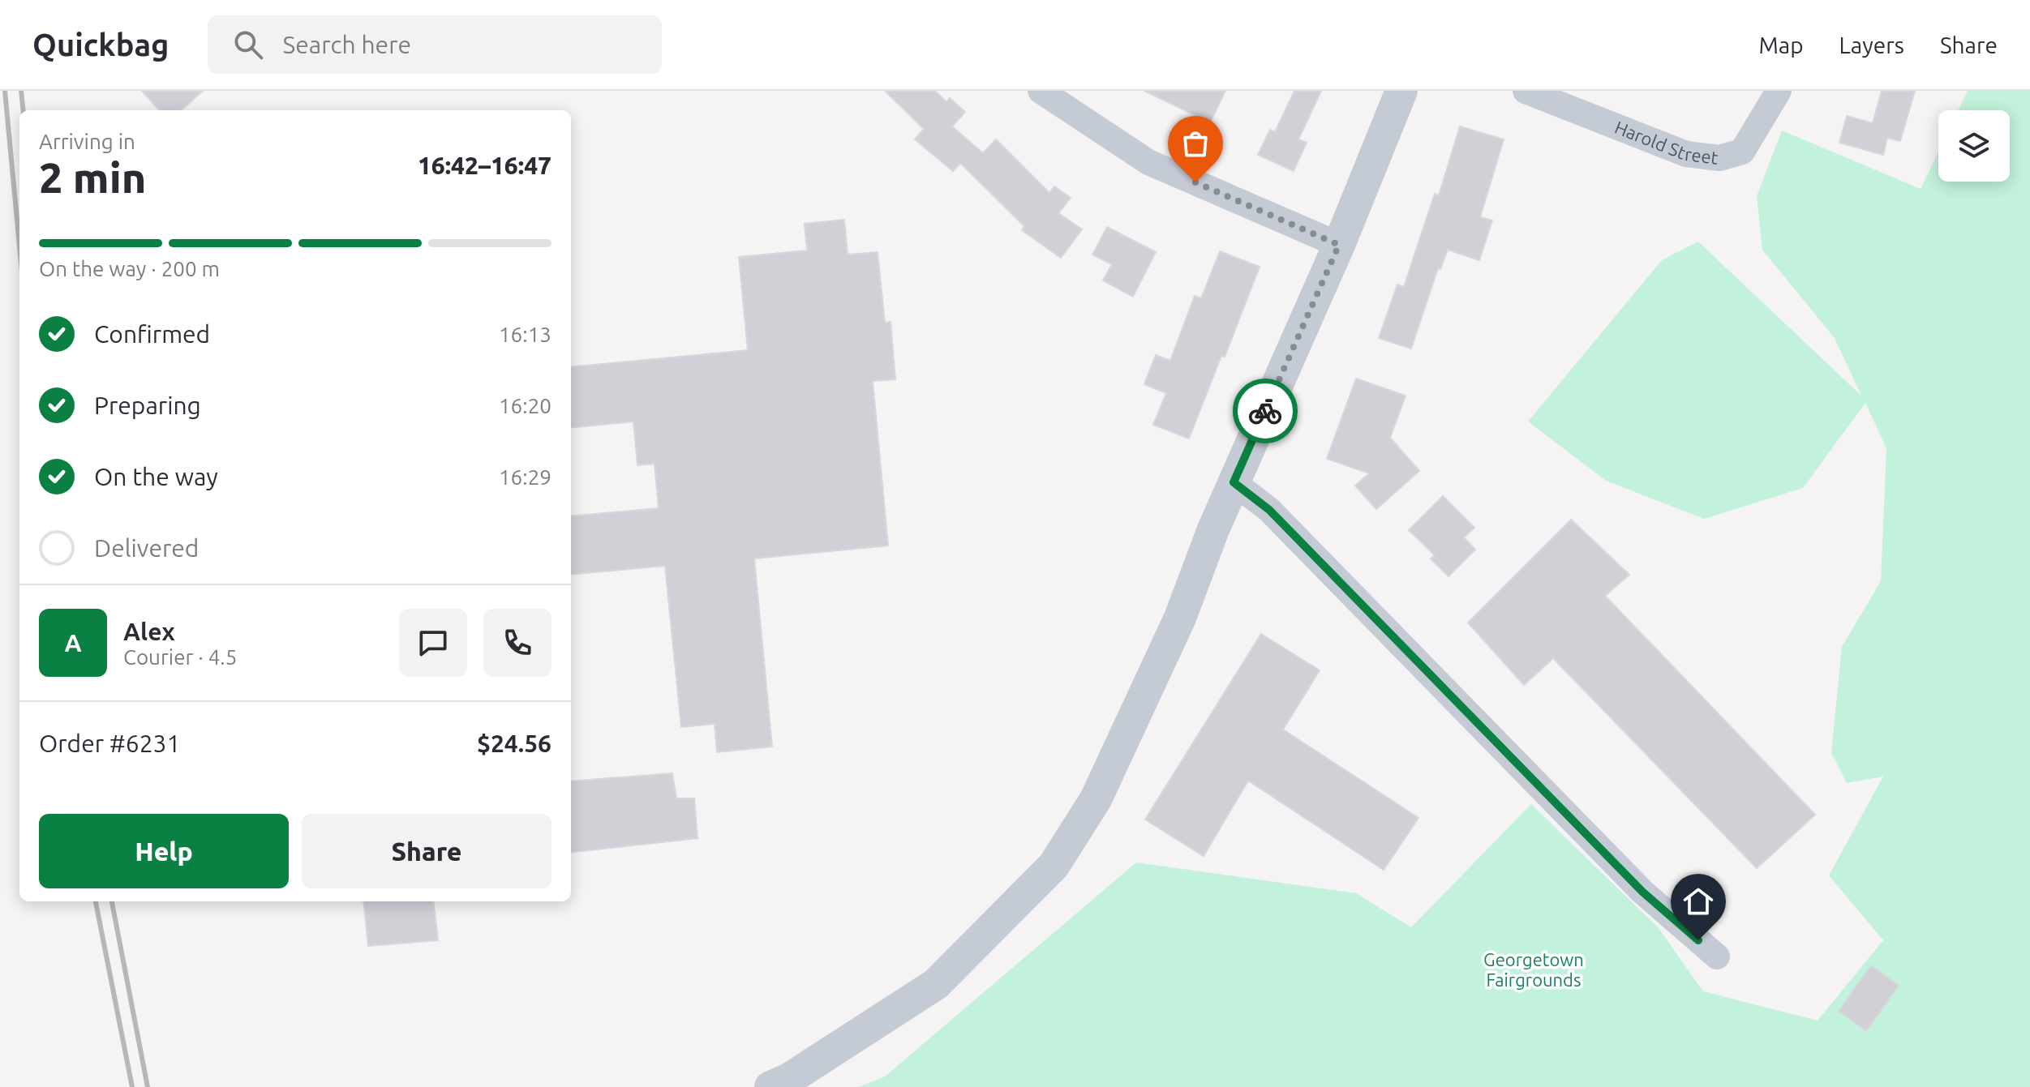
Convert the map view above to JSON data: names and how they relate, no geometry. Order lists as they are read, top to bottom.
{
  "streets": {
    "street": ["Harold Street"]
  },
  "parks": ["Georgetown Fairgrounds"],
  "page": {
    "header": "Quickbag",
    "search": "Search here",
    "nav": ["Map", "Layers", "Share"],
    "heading": ["2 min", "Arriving in", "16:42–16:47"],
    "panel": [
      "Alex",
      "Courier · 4.5",
      "Order #6231",
      "$24.56"
    ],
    "bar": "On the way · 200 m",
    "list": [
      ["Confirmed", "16:13"],
      ["Preparing", "16:20"],
      ["On the way", "16:29"],
      "Delivered"
    ],
    "round": "A",
    "buttons": ["Help", "Share"]
  }
}
